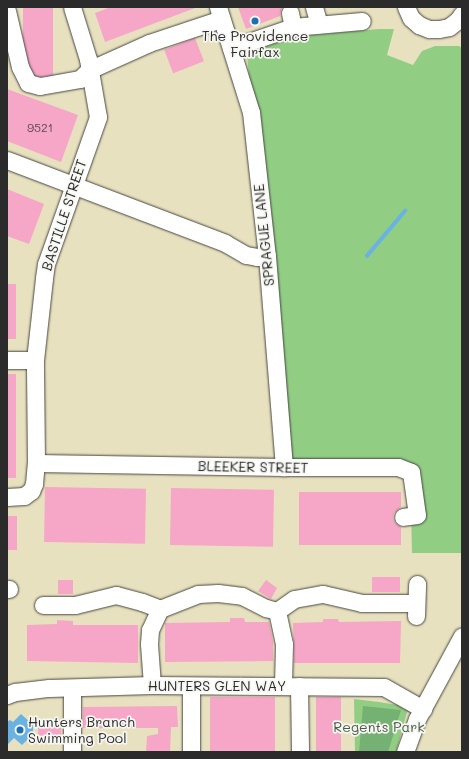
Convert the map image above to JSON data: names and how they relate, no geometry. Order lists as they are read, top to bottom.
{
  "streets": {
    "street": [
      "BASTILLE STREET",
      "SPRAGUE LANE",
      "BLEEKER STREET",
      "HUNTERS GLEN WAY"
    ]
  },
  "crossings": [
    ["BASTILLE STREET", "BLEEKER STREET"],
    ["SPRAGUE LANE", "BLEEKER STREET"]
  ],
  "parks": ["Regents Park"],
  "places": ["The Providence Fairfax", "Hunters Branch Swimming Pool"],
  "house_numbers": ["9521"]
}
